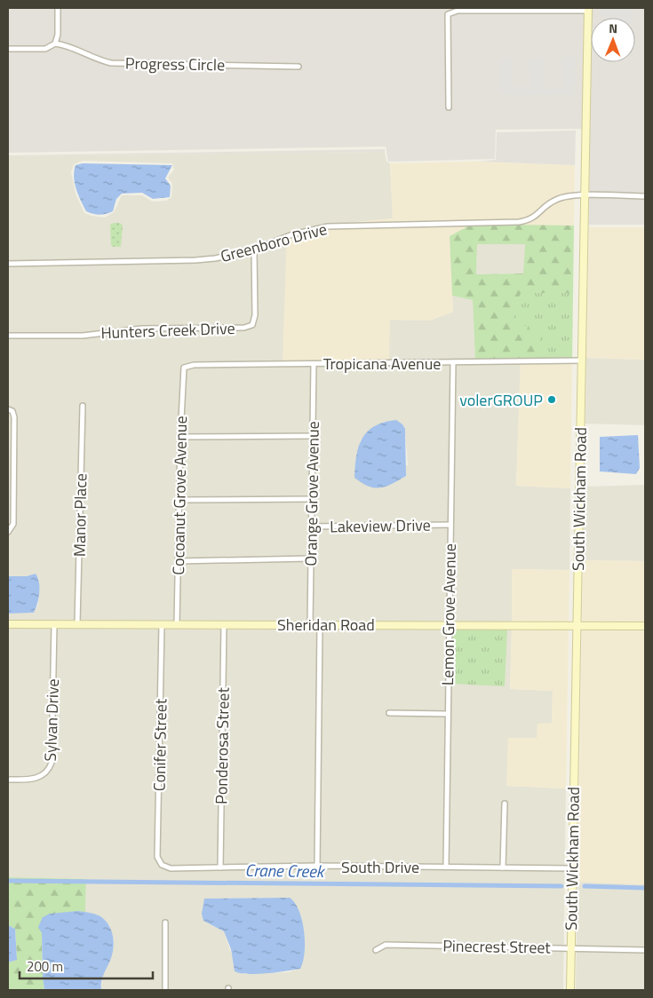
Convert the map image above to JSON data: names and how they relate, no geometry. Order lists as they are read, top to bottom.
{
  "streets": {
    "main road": ["South Wickham Road", "Sheridan Road"],
    "street": [
      "Progress Circle",
      "Greenboro Drive",
      "Hunters Creek Drive",
      "Tropicana Avenue",
      "Orange Grove Avenue",
      "Cocoanut Grove Avenue",
      "Manor Place",
      "Lakeview Drive",
      "Lemon Grove Avenue",
      "Sylvan Drive",
      "Conifer Street",
      "Ponderosa Street",
      "South Drive",
      "Pinecrest Street"
    ]
  },
  "crossings": [
    ["Greenboro Drive", "Hunters Creek Drive"],
    ["Greenboro Drive", "South Wickham Road"],
    ["Tropicana Avenue", "Orange Grove Avenue"],
    ["Tropicana Avenue", "Cocoanut Grove Avenue"],
    ["Tropicana Avenue", "South Wickham Road"],
    ["Tropicana Avenue", "Lemon Grove Avenue"],
    ["Orange Grove Avenue", "Lakeview Drive"],
    ["Orange Grove Avenue", "Sheridan Road"],
    ["Cocoanut Grove Avenue", "Sheridan Road"],
    ["South Wickham Road", "Sheridan Road"],
    ["South Wickham Road", "South Drive"],
    ["South Wickham Road", "Pinecrest Street"],
    ["Manor Place", "Sheridan Road"],
    ["Lakeview Drive", "Lemon Grove Avenue"],
    ["Lemon Grove Avenue", "Sheridan Road"],
    ["Lemon Grove Avenue", "South Drive"],
    ["Sheridan Road", "Sylvan Drive"],
    ["Sheridan Road", "Conifer Street"],
    ["Sheridan Road", "Ponderosa Street"],
    ["Conifer Street", "South Drive"],
    ["Ponderosa Street", "South Drive"]
  ],
  "water": ["Crane Creek"],
  "places": ["volerGROUP"],
  "scale_bar": "200 m",
  "north": "top"
}
